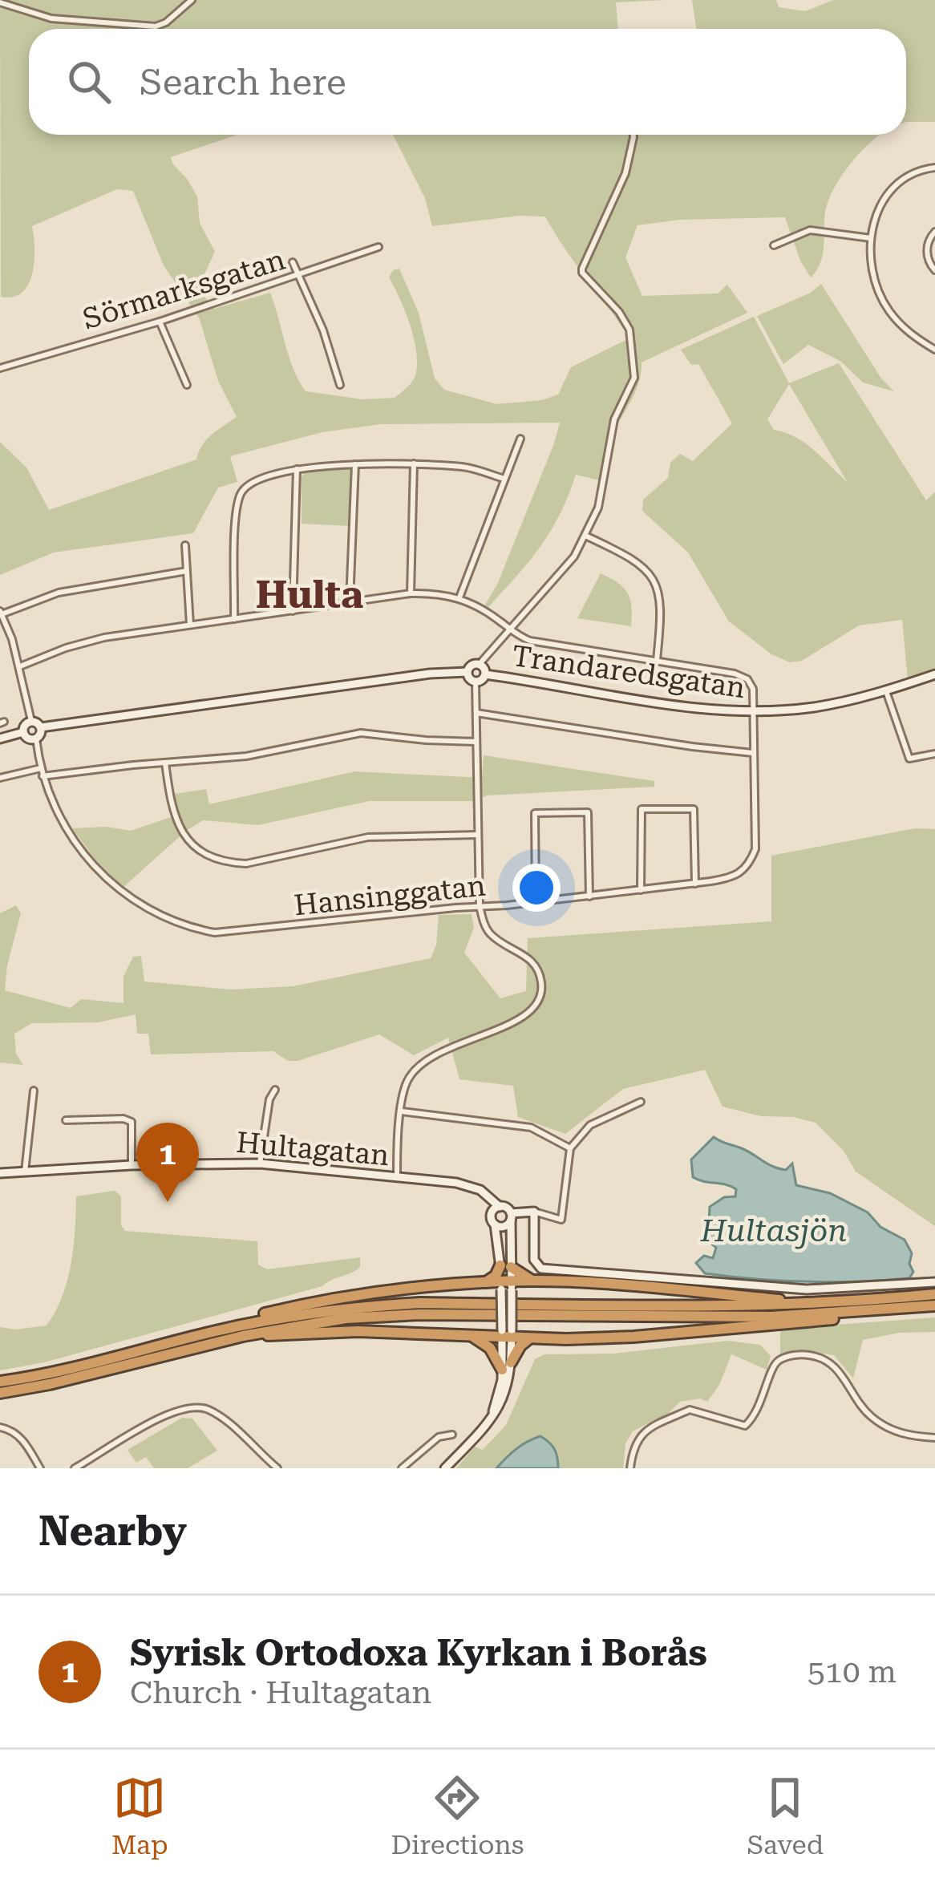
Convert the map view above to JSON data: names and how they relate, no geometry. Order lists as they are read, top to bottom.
{
  "streets": {
    "street": [
      "Sörmarksgatan",
      "Trandaredsgatan",
      "Hansinggatan",
      "Hultagatan"
    ]
  },
  "crossings": [
    ["Trandaredsgatan", "Hansinggatan"]
  ],
  "districts": ["Hulta"],
  "water": ["Hultasjön"],
  "page": {
    "search": "Search here",
    "pins": "1",
    "heading": "Nearby",
    "list": [
      {
        "mark": "1",
        "name": "Syrisk Ortodoxa Kyrkan i Borås",
        "note": "Church · Hultagatan",
        "value": "510 m"
      }
    ],
    "nav": ["Map", "Directions", "Saved"]
  }
}
